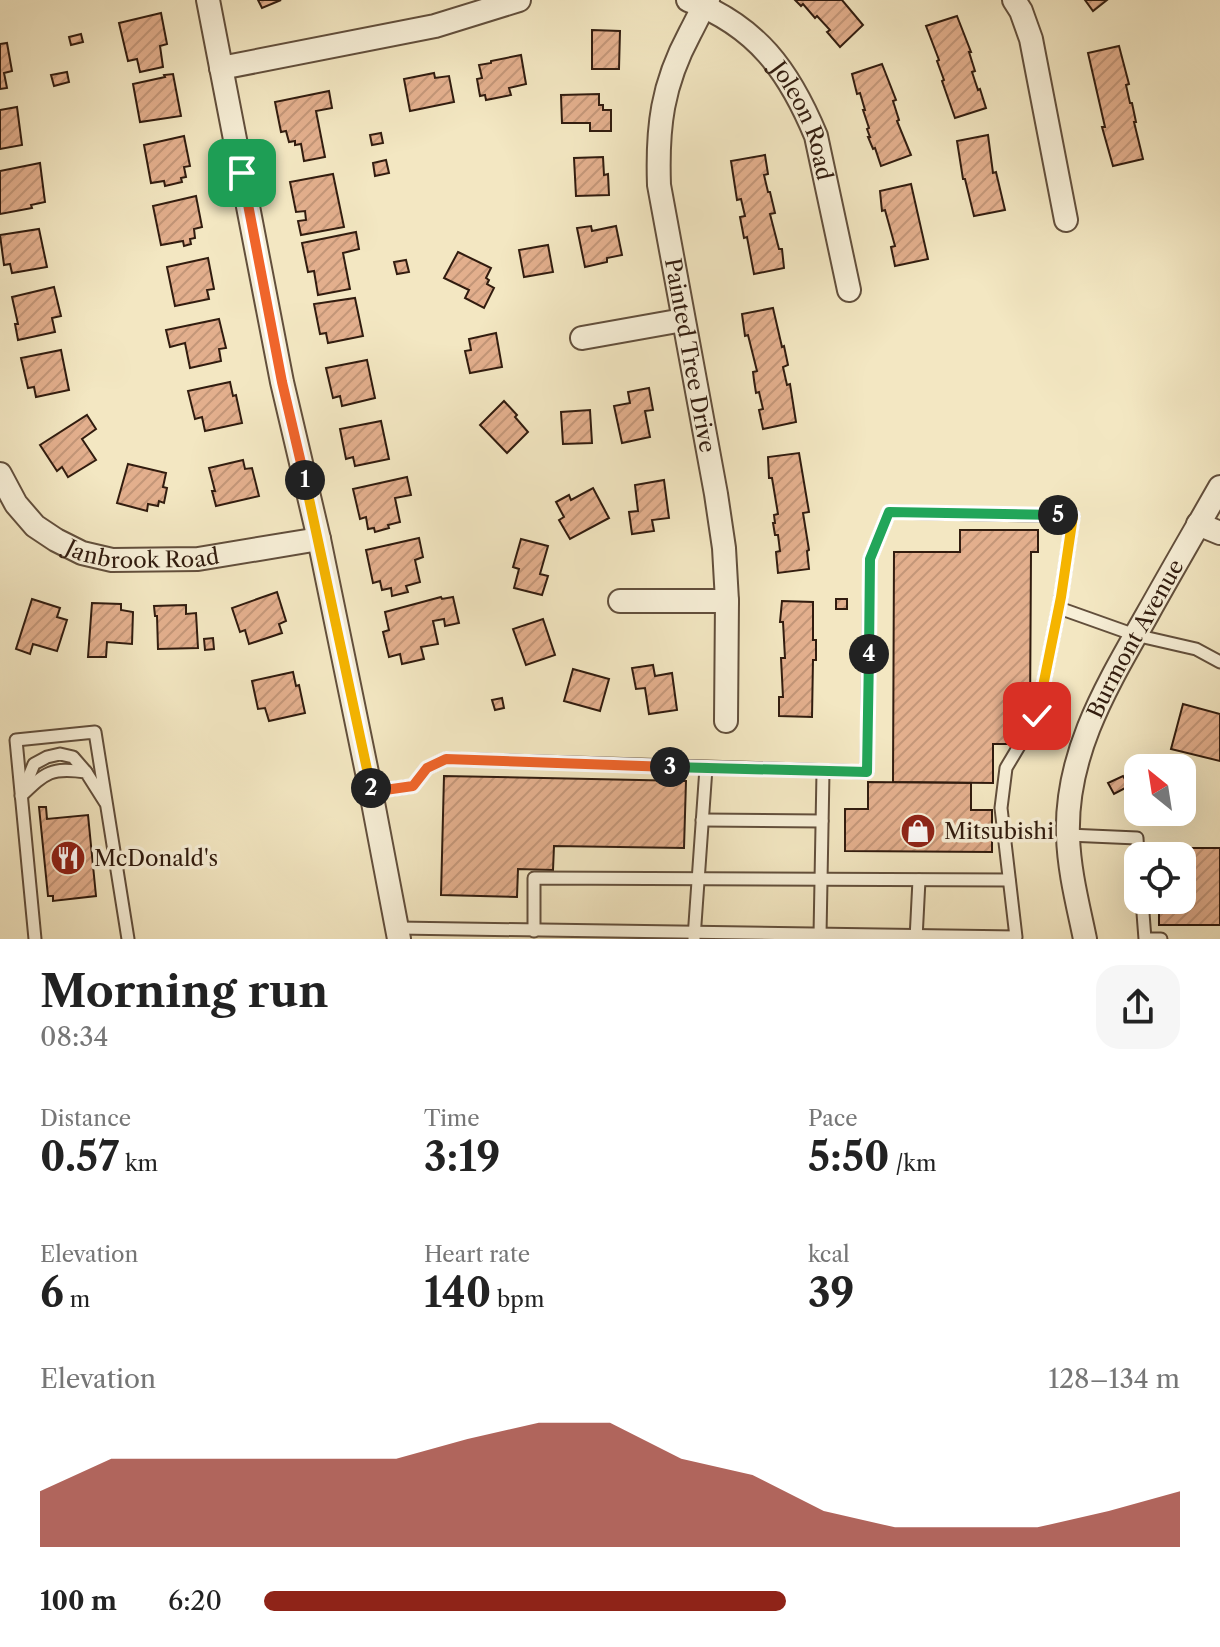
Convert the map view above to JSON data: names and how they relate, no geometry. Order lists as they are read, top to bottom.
{
  "streets": {
    "street": [
      "Joleon Road",
      "Painted Tree Drive",
      "Janbrook Road",
      "Burmont Avenue"
    ]
  },
  "crossings": [
    ["Joleon Road", "Painted Tree Drive"]
  ],
  "places": {
    "shop": ["Mitsubishi"],
    "restaurant": ["McDonald's"]
  },
  "north": "top left",
  "page": {
    "pins": [
      "1",
      "5",
      "4",
      "3",
      "2"
    ],
    "heading": ["Morning run", "08:34"],
    "stats": [
      ["Distance", "0.57 km"],
      ["Time", "3:19"],
      ["Pace", "5:50 /km"],
      ["Elevation", "6 m"],
      ["Heart rate", "140 bpm"],
      ["kcal", "39"]
    ],
    "chart": ["Elevation", "128–134 m"],
    "list": [
      {
        "name": "100 m",
        "note": "6:20"
      }
    ]
  }
}
